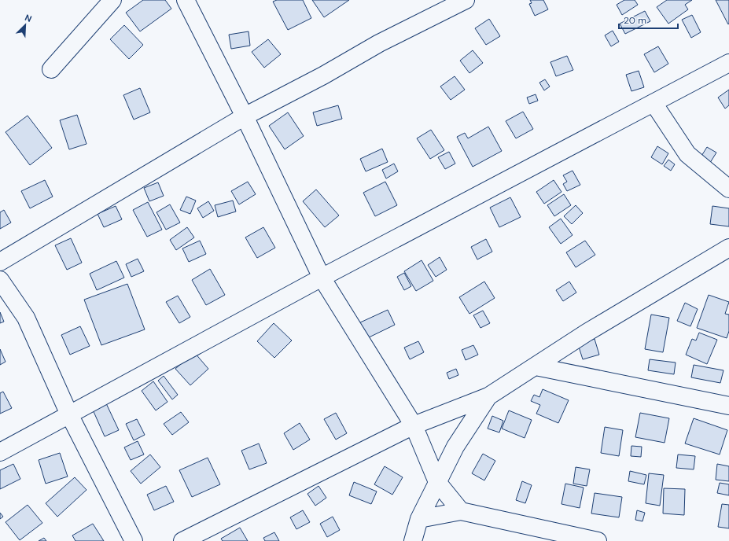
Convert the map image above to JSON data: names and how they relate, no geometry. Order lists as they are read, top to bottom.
{
  "scale_bar": "20 m",
  "north": "top right"
}
